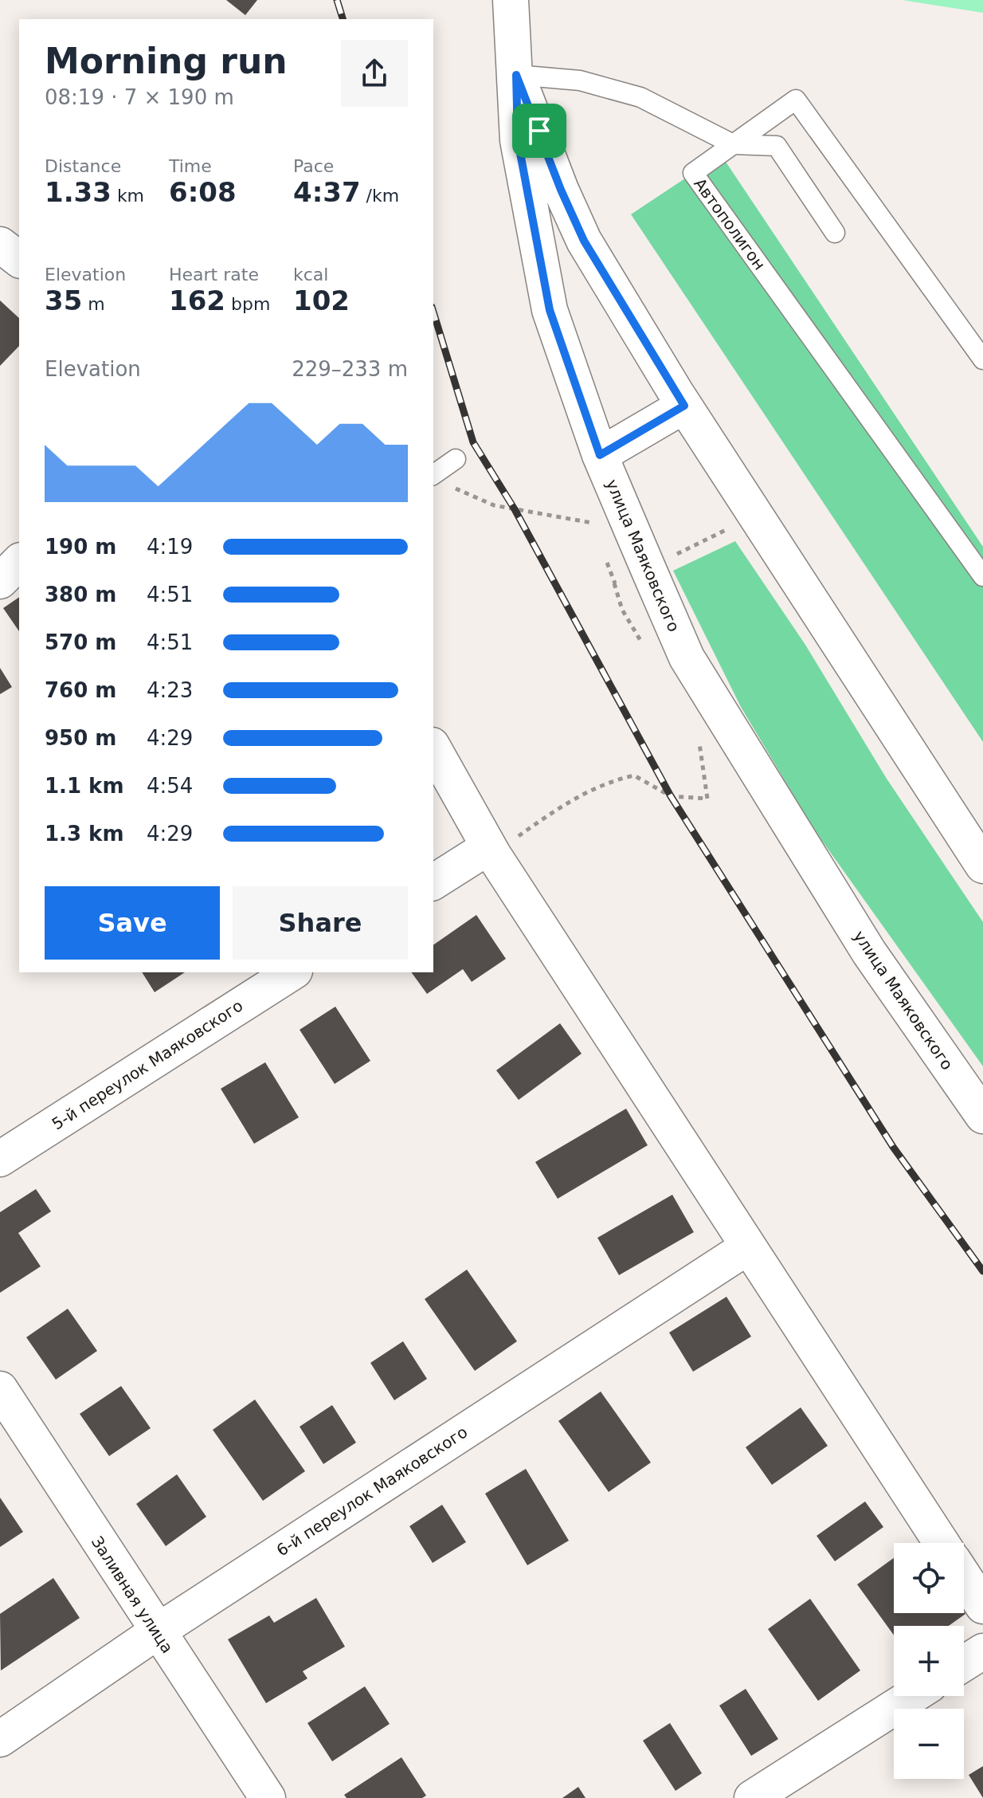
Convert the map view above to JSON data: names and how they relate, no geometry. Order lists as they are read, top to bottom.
{
  "streets": {
    "street": [
      "улица Маяковского",
      "5-й переулок Маяковского",
      "6-й переулок Маяковского",
      "Заливная улица"
    ],
    "lane": ["Автополигон"]
  },
  "crossings": [
    ["6-й переулок Маяковского", "Заливная улица"]
  ],
  "page": {
    "heading": ["Morning run", "08:19 · 7 × 190 m"],
    "stats": [
      ["Distance", "1.33 km"],
      ["Time", "6:08"],
      ["Pace", "4:37 /km"],
      ["Elevation", "35 m"],
      ["Heart rate", "162 bpm"],
      ["kcal", "102"]
    ],
    "chart": ["Elevation", "229–233 m"],
    "list": [
      {
        "name": "190 m",
        "note": "4:19"
      },
      {
        "name": "380 m",
        "note": "4:51"
      },
      {
        "name": "570 m",
        "note": "4:51"
      },
      {
        "name": "760 m",
        "note": "4:23"
      },
      {
        "name": "950 m",
        "note": "4:29"
      },
      {
        "name": "1.1 km",
        "note": "4:54"
      },
      {
        "name": "1.3 km",
        "note": "4:29"
      }
    ],
    "buttons": ["Save", "Share"],
    "map_buttons": ["+", "−"]
  }
}
